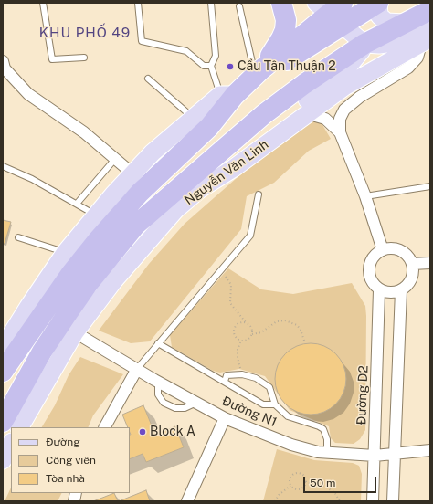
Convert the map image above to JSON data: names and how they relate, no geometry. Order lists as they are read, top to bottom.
{
  "streets": {
    "highway": ["Nguyễn Văn Linh"],
    "street": ["Đường D2", "Đường N1"]
  },
  "crossings": [
    ["Nguyễn Văn Linh", "Đường N1"],
    ["Đường D2", "Đường N1"]
  ],
  "districts": ["KHU PHỐ 49"],
  "places": ["Cầu Tân Thuận 2", "Block A"],
  "legend": ["Đường", "Công viên", "Tòa nhà"],
  "scale_bar": "50 m"
}
